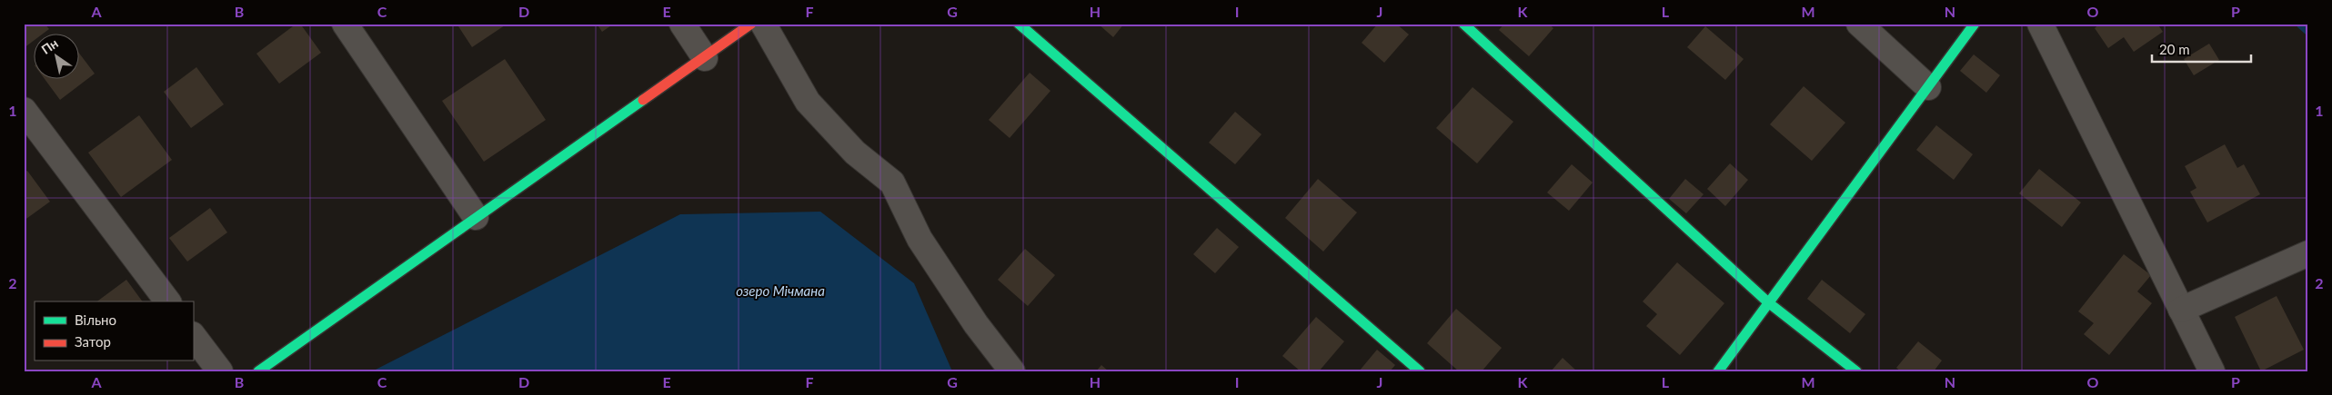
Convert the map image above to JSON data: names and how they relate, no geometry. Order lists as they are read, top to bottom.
{
  "water": ["озеро Мічмана"],
  "legend": ["Вільно", "Затор"],
  "scale_bar": "20 m",
  "north": "top left",
  "grid": {
    "columns": [
      "A",
      "B",
      "C",
      "D",
      "E",
      "F",
      "G",
      "H",
      "I",
      "J",
      "K",
      "L",
      "M",
      "N",
      "O",
      "P"
    ],
    "rows": ["1", "2"]
  }
}
